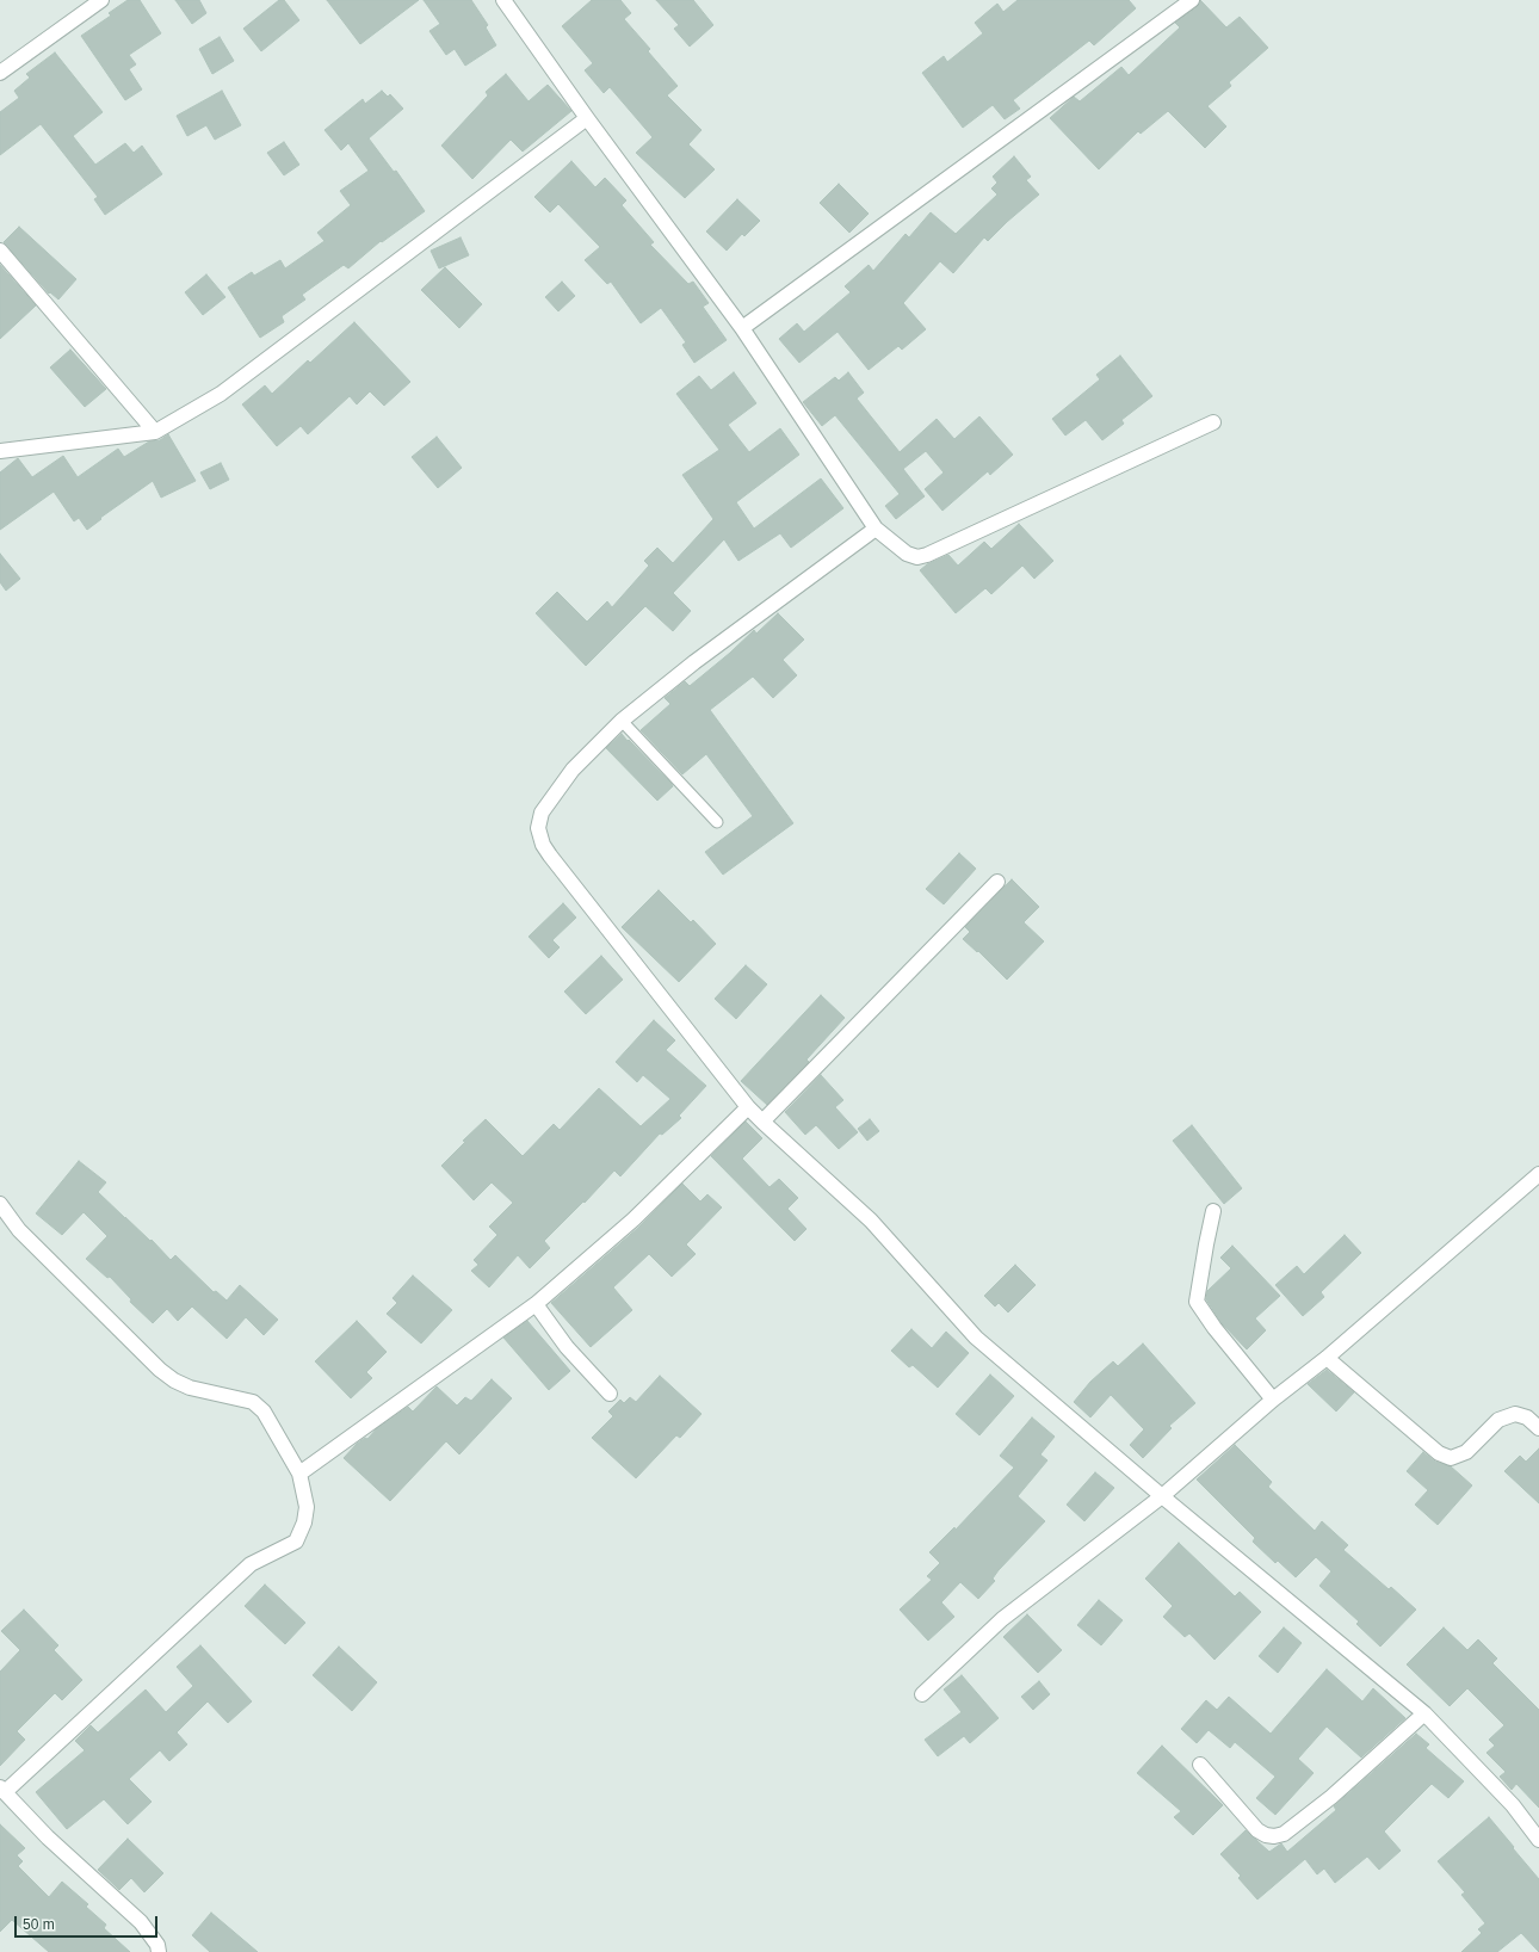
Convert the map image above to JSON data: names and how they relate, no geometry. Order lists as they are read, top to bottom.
{
  "scale_bar": "50 m"
}
